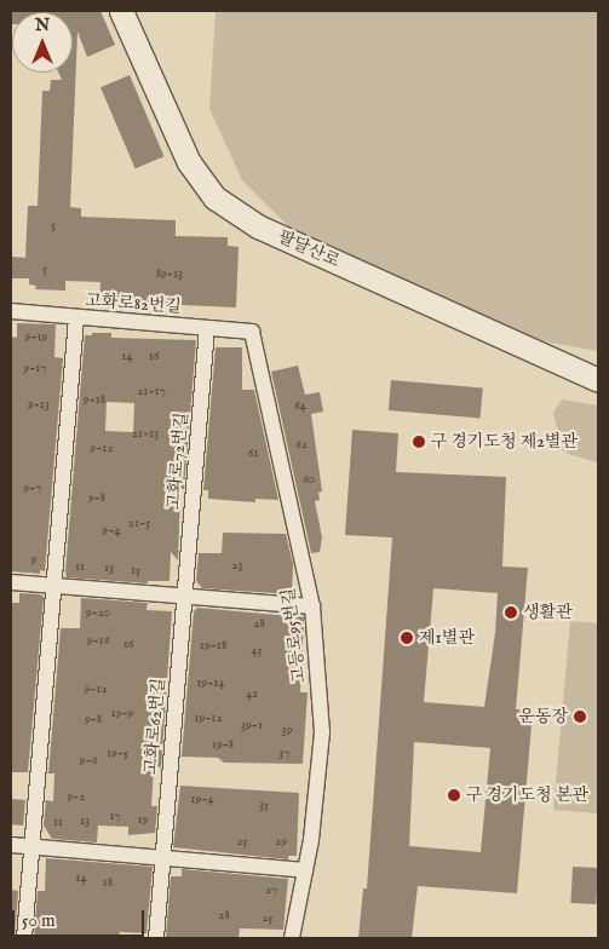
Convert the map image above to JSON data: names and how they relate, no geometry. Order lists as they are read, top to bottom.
{
  "streets": {
    "street": [
      "팔달산로",
      "고화로82번길",
      "고화로72번길",
      "고등로95번길",
      "고화로62번길"
    ]
  },
  "crossings": [
    ["고화로82번길", "고화로72번길"],
    ["고화로82번길", "고등로95번길"],
    ["고화로72번길", "고화로62번길"]
  ],
  "places": [
    "구 경기도청 제2별관",
    "생활관",
    "제1별관",
    "운동장",
    "구 경기도청 본관"
  ],
  "house_numbers": [
    "5",
    "5",
    "89-13",
    "9-19",
    "14",
    "16",
    "9-17",
    "21-17",
    "9-18",
    "9-13",
    "64",
    "21-13",
    "62",
    "9-12",
    "61",
    "60",
    "9-7",
    "9-8",
    "21-5",
    "9-4",
    "9",
    "23",
    "11",
    "13",
    "15",
    "9-20",
    "28",
    "9-16",
    "16",
    "19-18",
    "45",
    "19-14",
    "9-12",
    "41",
    "19-9",
    "19-12",
    "9-8",
    "39-1",
    "39",
    "19-8",
    "19-5",
    "37",
    "9-6",
    "9-2",
    "19-4",
    "35",
    "17",
    "19",
    "13",
    "11",
    "25",
    "29",
    "14",
    "18",
    "27",
    "28",
    "25"
  ],
  "scale_bar": "50 m",
  "north": "top"
}
